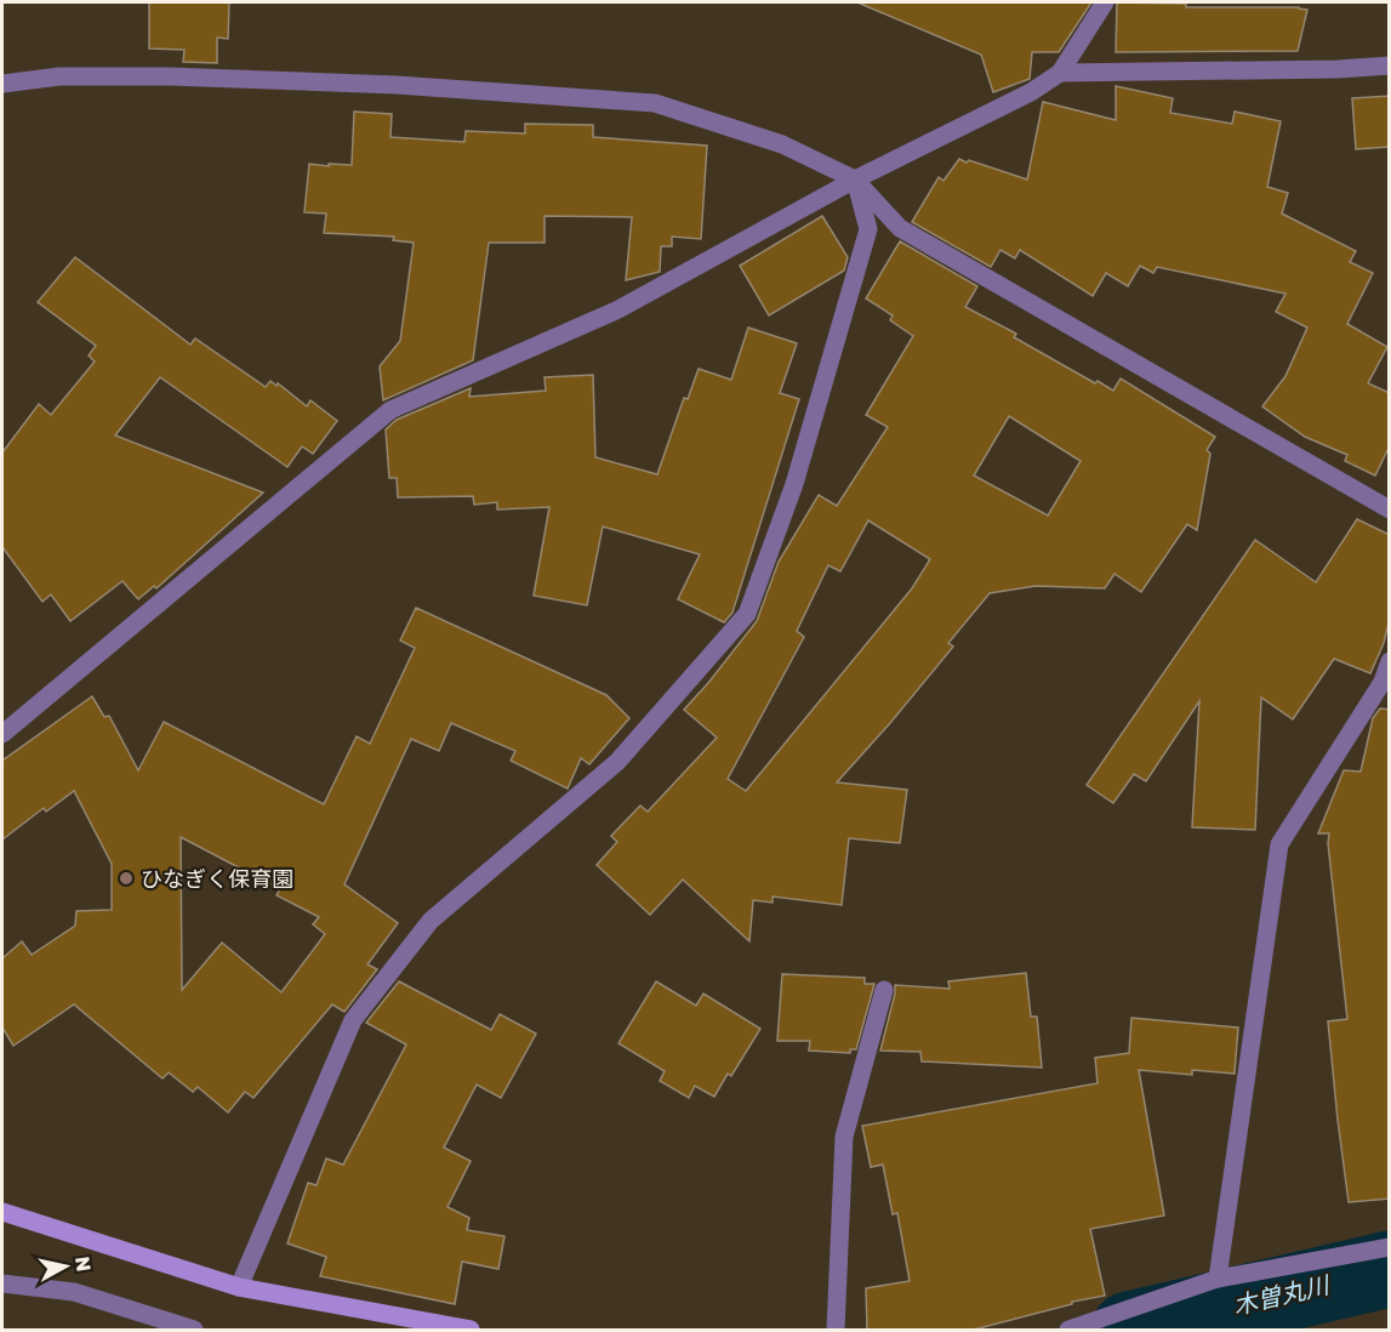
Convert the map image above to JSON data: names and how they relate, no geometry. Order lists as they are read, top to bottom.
{
  "water": ["木曽丸川"],
  "places": ["ひなぎく保育園"],
  "north": "right"
}
